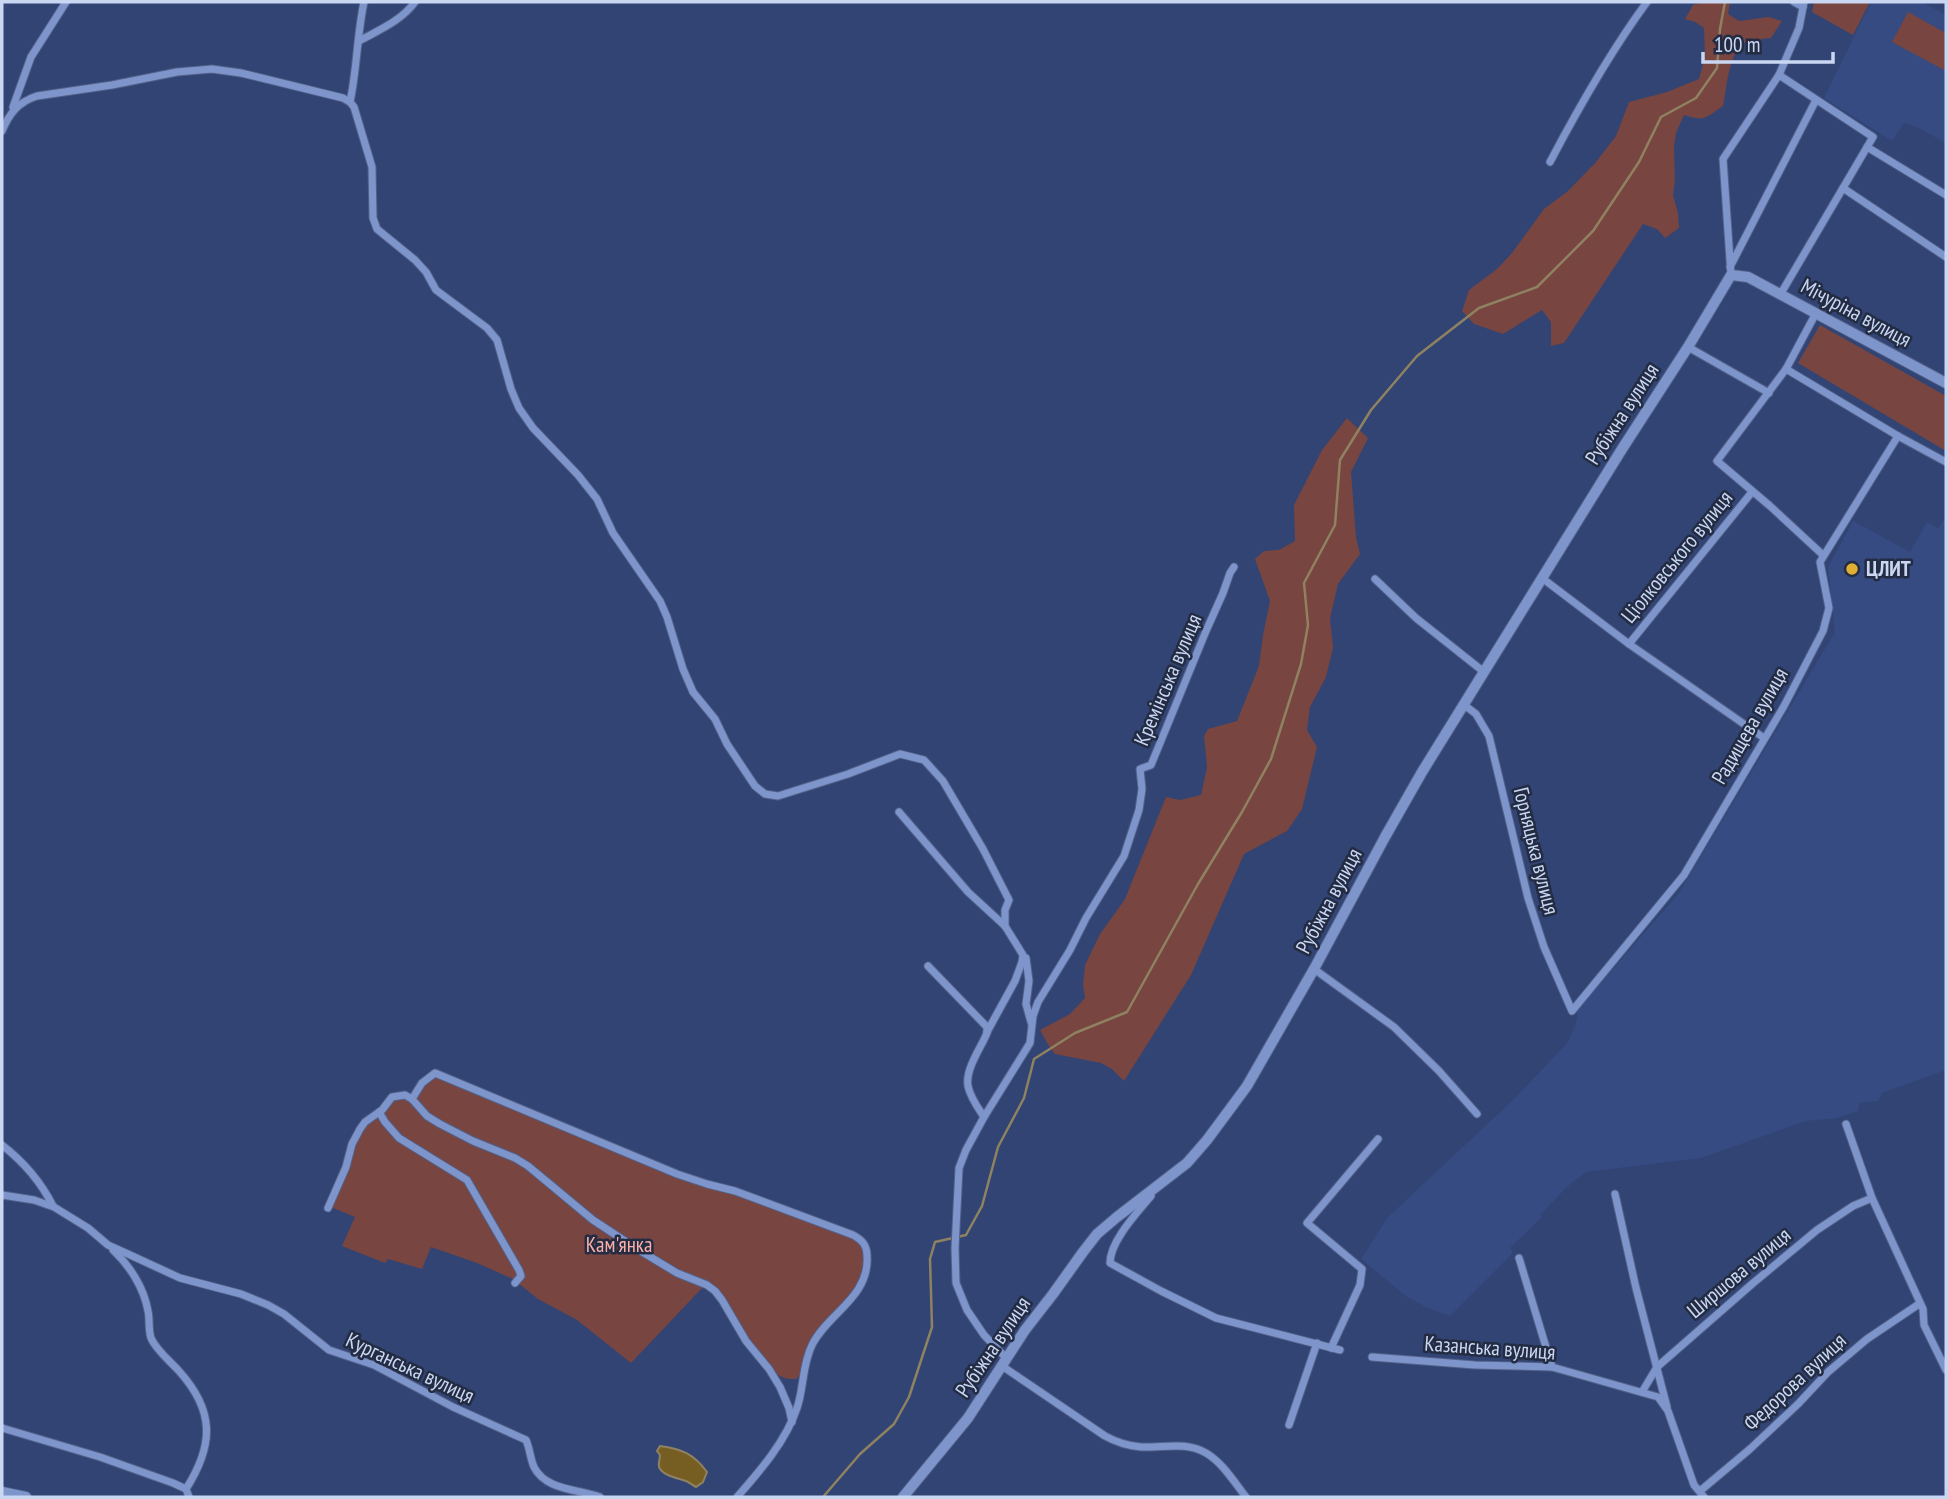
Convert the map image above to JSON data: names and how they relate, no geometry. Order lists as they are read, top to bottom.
{
  "streets": {
    "street": [
      "Мічуріна вулиця",
      "Рубіжна вулиця",
      "Ціолковського вулиця",
      "Кремінська вулиця",
      "Радищева вулиця",
      "Горняцька вулиця",
      "Ширшова вулиця",
      "Казанська вулиця",
      "Курганська вулиця",
      "Федорова вулиця"
    ]
  },
  "crossings": [
    ["Мічуріна вулиця", "Рубіжна вулиця"],
    ["Рубіжна вулиця", "Кремінська вулиця"],
    ["Рубіжна вулиця", "Горняцька вулиця"],
    ["Радищева вулиця", "Горняцька вулиця"],
    ["Ширшова вулиця", "Казанська вулиця"]
  ],
  "parks": ["Кам'янка"],
  "places": ["ЦЛИТ"],
  "scale_bar": "100 m"
}
